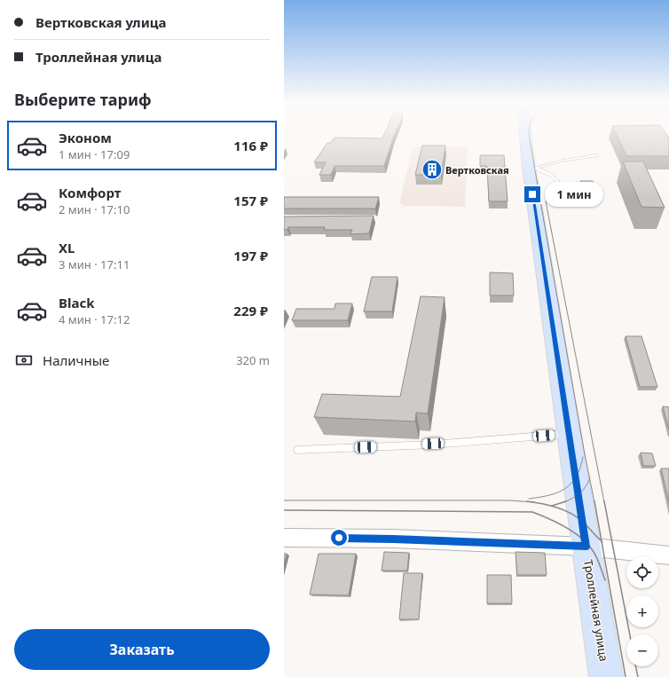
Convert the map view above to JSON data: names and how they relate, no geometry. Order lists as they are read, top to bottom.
{
  "streets": {
    "main road": ["Троллейная улица"]
  },
  "places": {
    "building": ["Вертковская"]
  },
  "page": {
    "banner": ["Вертковская улица", "Троллейная улица"],
    "heading": "Выберите тариф",
    "list": [
      {
        "name": "Эконом",
        "note": "1 мин · 17:09",
        "value": "116 ₽"
      },
      {
        "name": "Комфорт",
        "note": "2 мин · 17:10",
        "value": "157 ₽"
      },
      {
        "name": "XL",
        "note": "3 мин · 17:11",
        "value": "197 ₽"
      },
      {
        "name": "Black",
        "note": "4 мин · 17:12",
        "value": "229 ₽"
      }
    ],
    "bubble": "1 мин",
    "pay": ["Наличные", "320 m"],
    "map_buttons": ["+", "−"],
    "buttons": "Заказать"
  }
}
